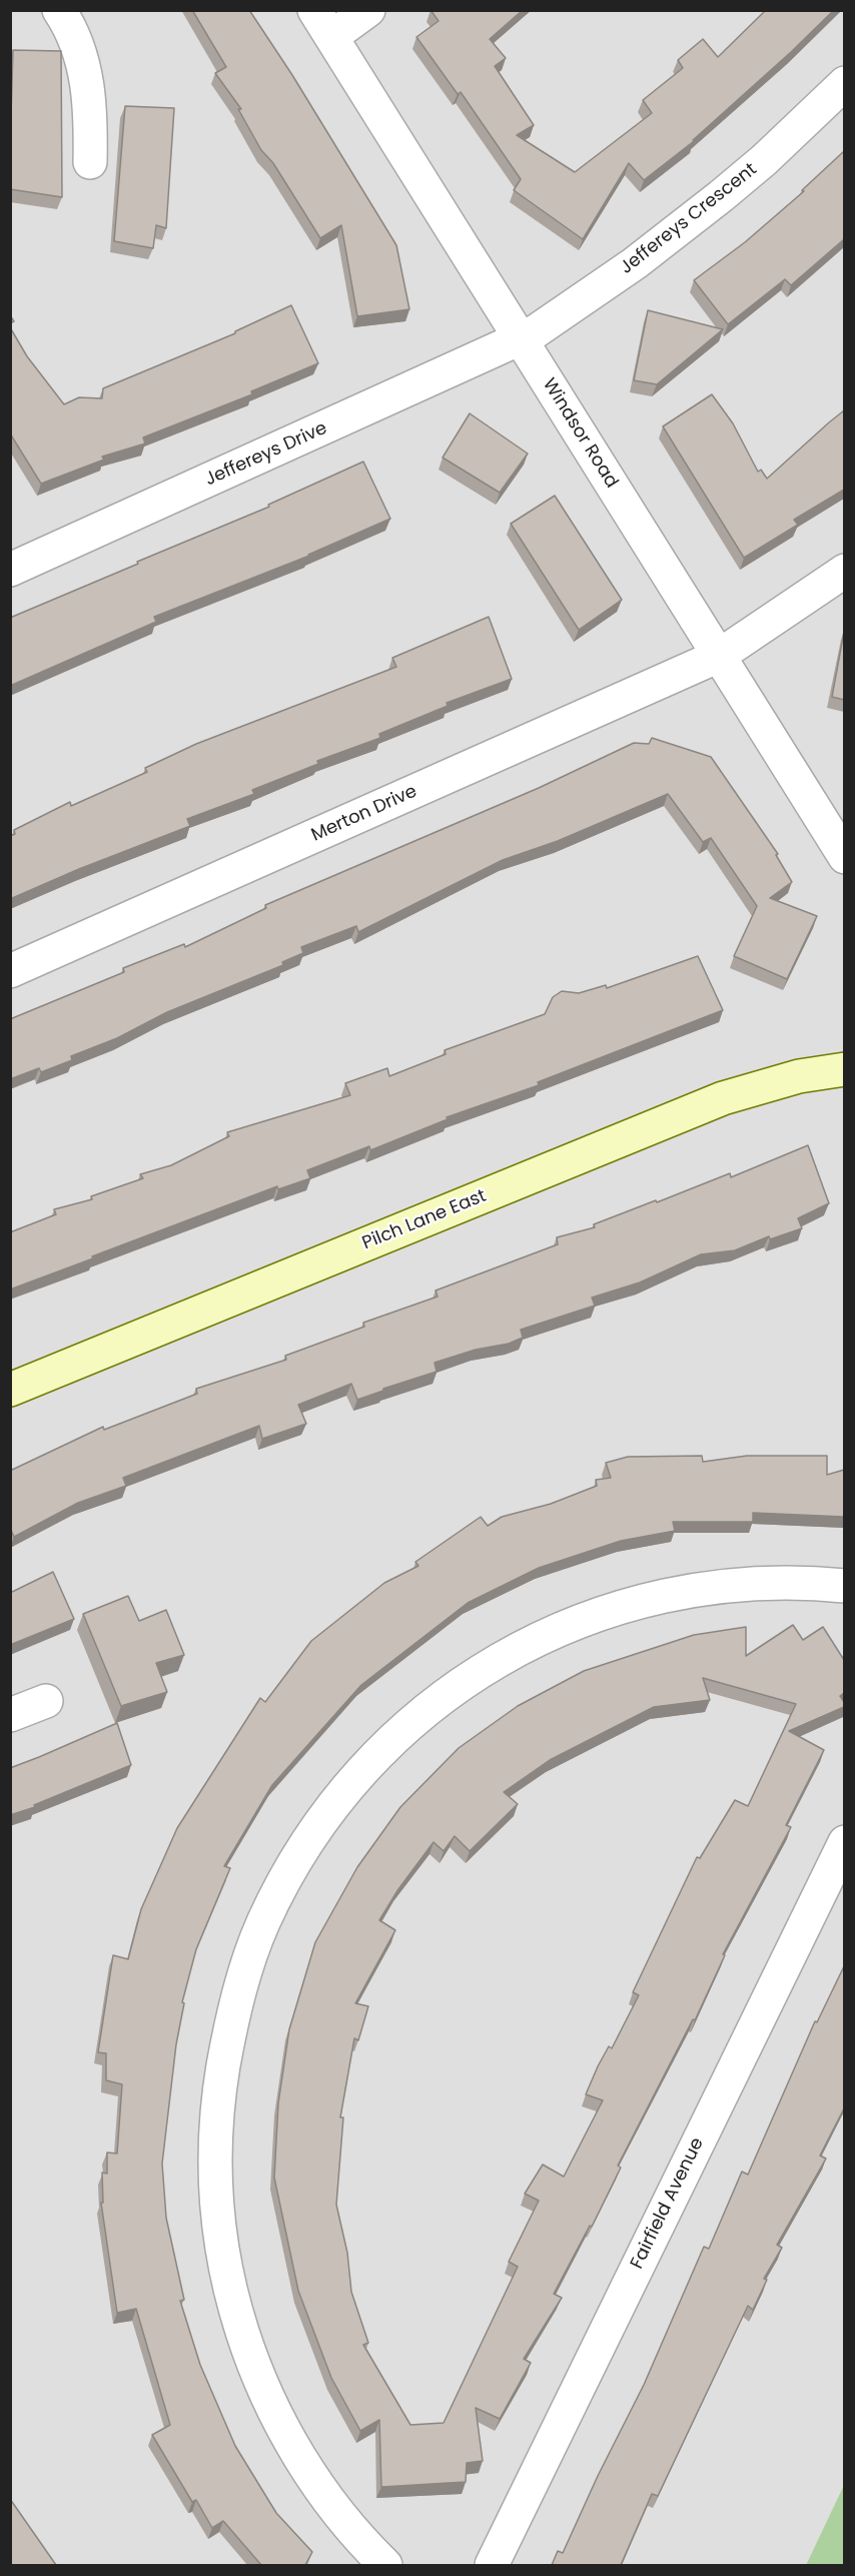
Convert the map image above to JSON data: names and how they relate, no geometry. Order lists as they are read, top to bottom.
{
  "streets": {
    "street": [
      "Jeffereys Crescent",
      "Windsor Road",
      "Jeffereys Drive",
      "Merton Drive",
      "Pilch Lane East",
      "Fairfield Avenue"
    ]
  },
  "crossings": [
    ["Jeffereys Crescent", "Windsor Road"],
    ["Jeffereys Crescent", "Jeffereys Drive"],
    ["Windsor Road", "Jeffereys Drive"],
    ["Windsor Road", "Merton Drive"]
  ]
}
